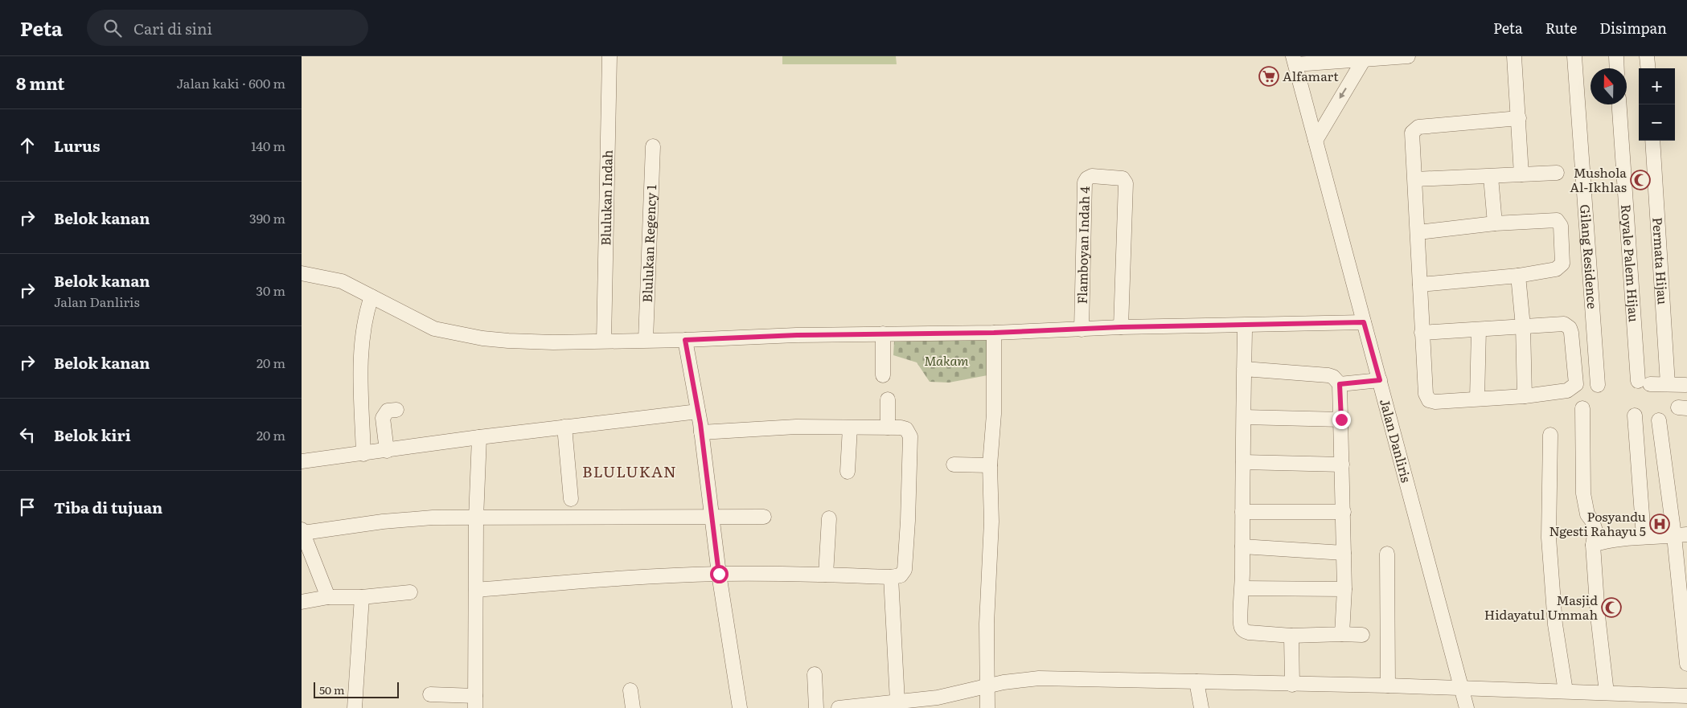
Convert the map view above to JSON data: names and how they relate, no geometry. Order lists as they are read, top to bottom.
{
  "streets": {
    "street": [
      "Blulukan Indah",
      "Blulukan Regency 1",
      "Flamboyan Indah 4",
      "Gilang Residence",
      "Permata Hijau",
      "Royale Palem Hijau",
      "Jalan Danliris"
    ]
  },
  "crossings": [
    ["Permata Hijau", "Royale Palem Hijau"]
  ],
  "districts": ["BLULUKAN"],
  "parks": ["Makam"],
  "places": {
    "supermarket": ["Alfamart"],
    "mosque": ["Mushola Al-Ikhlas", "Masjid Hidayatul Ummah"],
    "hospital": ["Posyandu Ngesti Rahayu 5"]
  },
  "scale_bar": "50 m",
  "north": "top",
  "page": {
    "header": "Peta",
    "search": "Cari di sini",
    "nav": ["Peta", "Rute", "Disimpan"],
    "heading": ["8 mnt", "Jalan kaki · 600 m"],
    "map_buttons": ["+", "−"],
    "list": [
      ["Lurus", "140 m"],
      ["Belok kanan", "390 m"],
      ["Belok kanan", "Jalan Danliris", "30 m"],
      ["Belok kanan", "20 m"],
      ["Belok kiri", "20 m"],
      "Tiba di tujuan"
    ],
    "scale": "50 m"
  }
}
